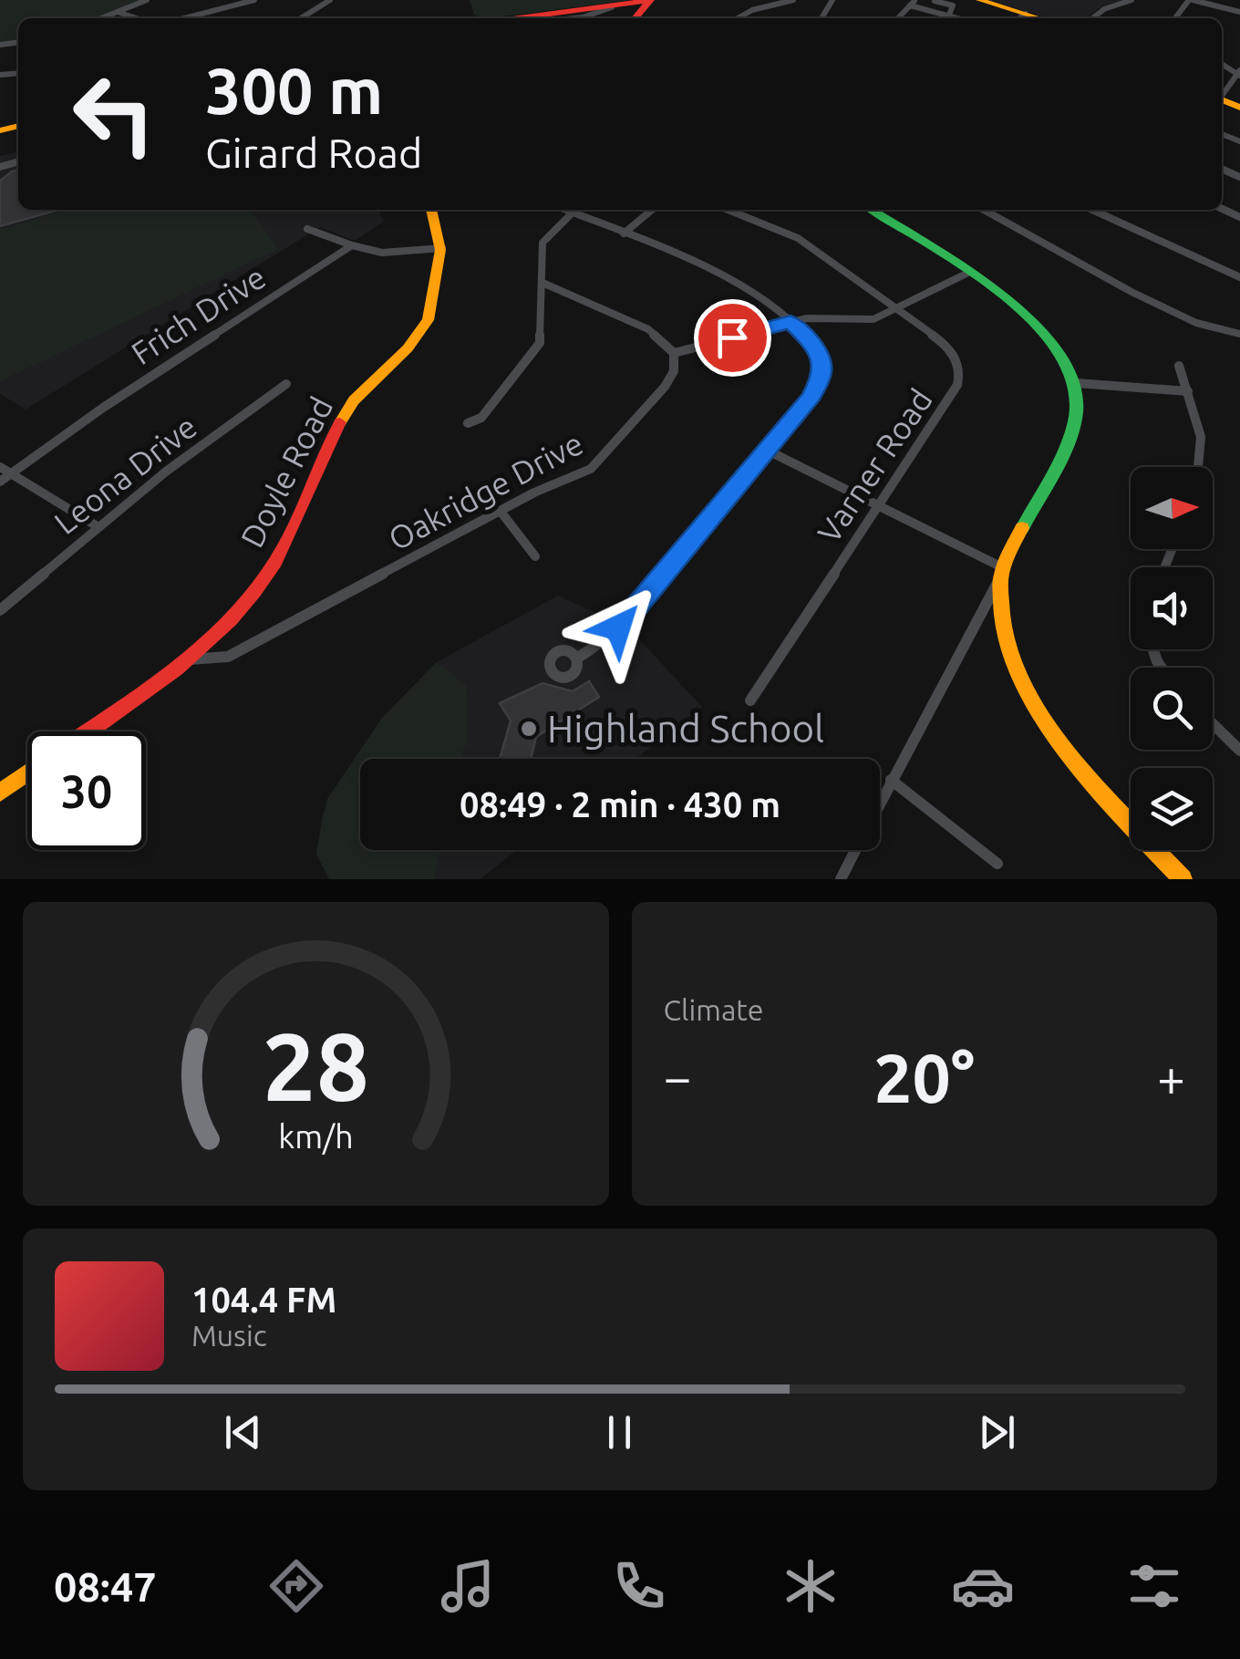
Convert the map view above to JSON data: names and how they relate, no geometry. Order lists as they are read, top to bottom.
{
  "streets": {
    "main road": ["Doyle Road"],
    "street": [
      "Frich Drive",
      "Varner Road",
      "Leona Drive",
      "Oakridge Drive"
    ]
  },
  "crossings": [
    ["Doyle Road", "Oakridge Drive"]
  ],
  "places": ["Highland School"],
  "north": "right",
  "page": {
    "turn": ["300 m", "Girard Road"],
    "limit": "30",
    "trip": "08:49 · 2 min · 430 m",
    "tile": "Climate",
    "heat": ["−", "20°", "+"],
    "song": ["104.4 FM", "Music"],
    "tabs": "08:47",
    "gauge": ["28", "km/h"]
  }
}
